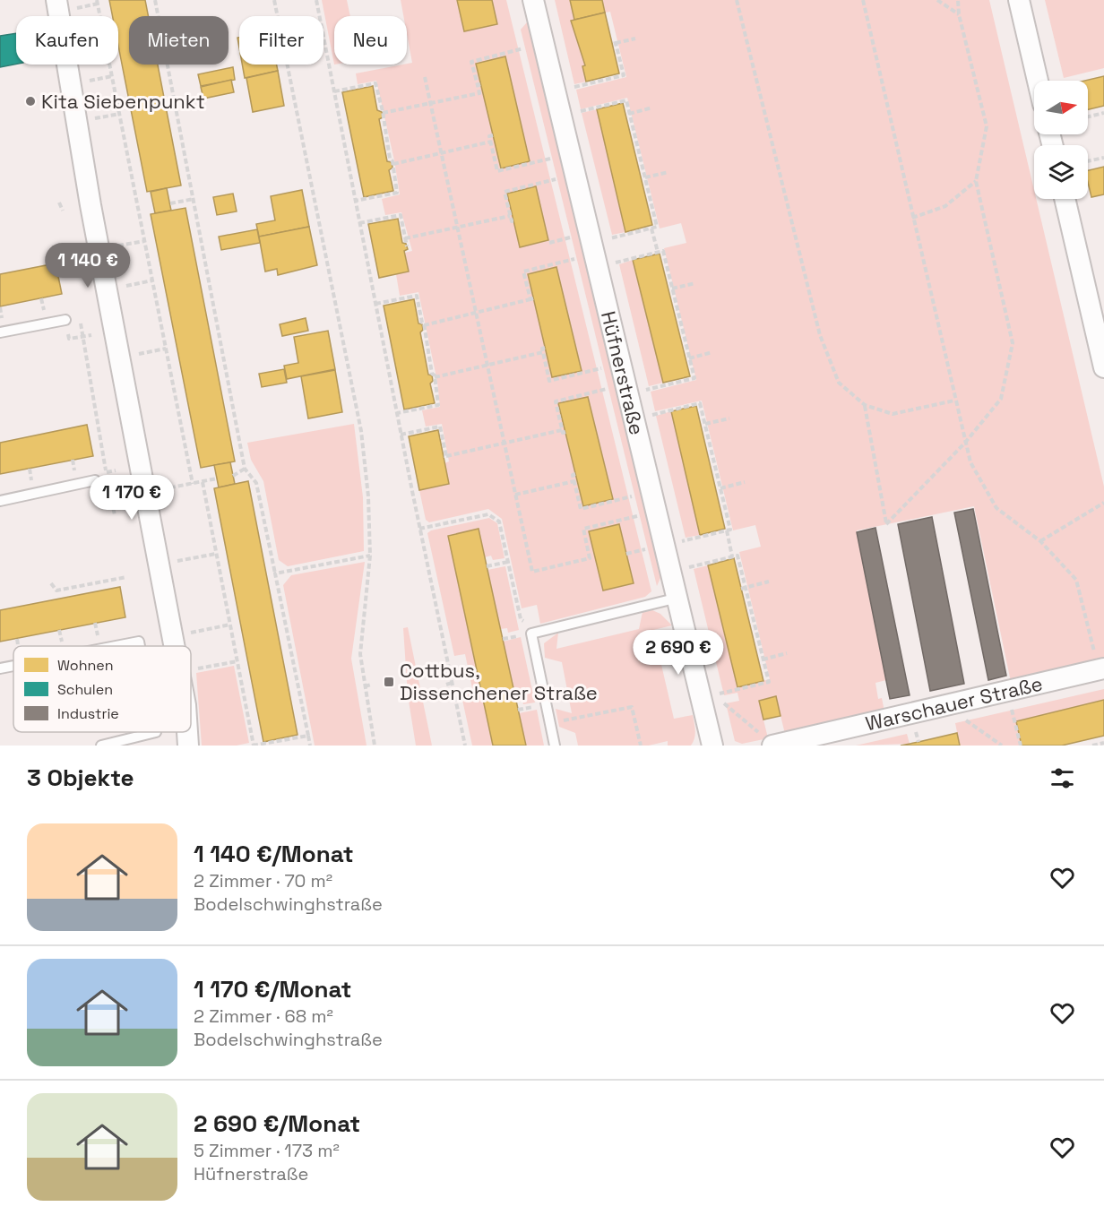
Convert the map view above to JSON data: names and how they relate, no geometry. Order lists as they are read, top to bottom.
{
  "streets": {
    "street": ["Hüfnerstraße", "Warschauer Straße"]
  },
  "places": {
    "other": ["Kita Siebenpunkt"],
    "transit": ["Cottbus, Dissenchener Straße"]
  },
  "legend": ["Wohnen", "Schulen", "Industrie"],
  "north": "right",
  "page": {
    "chip": [
      "Kaufen",
      "Mieten",
      "Filter",
      "Neu"
    ],
    "price": ["1 140 €", "1 170 €", "2 690 €"],
    "heading": "3 Objekte",
    "list": [
      {
        "name": "1 140 €/Monat",
        "note": "2 Zimmer · 70 m² · Bodelschwinghstraße"
      },
      {
        "name": "1 170 €/Monat",
        "note": "2 Zimmer · 68 m² · Bodelschwinghstraße"
      },
      {
        "name": "2 690 €/Monat",
        "note": "5 Zimmer · 173 m² · Hüfnerstraße"
      }
    ]
  }
}
